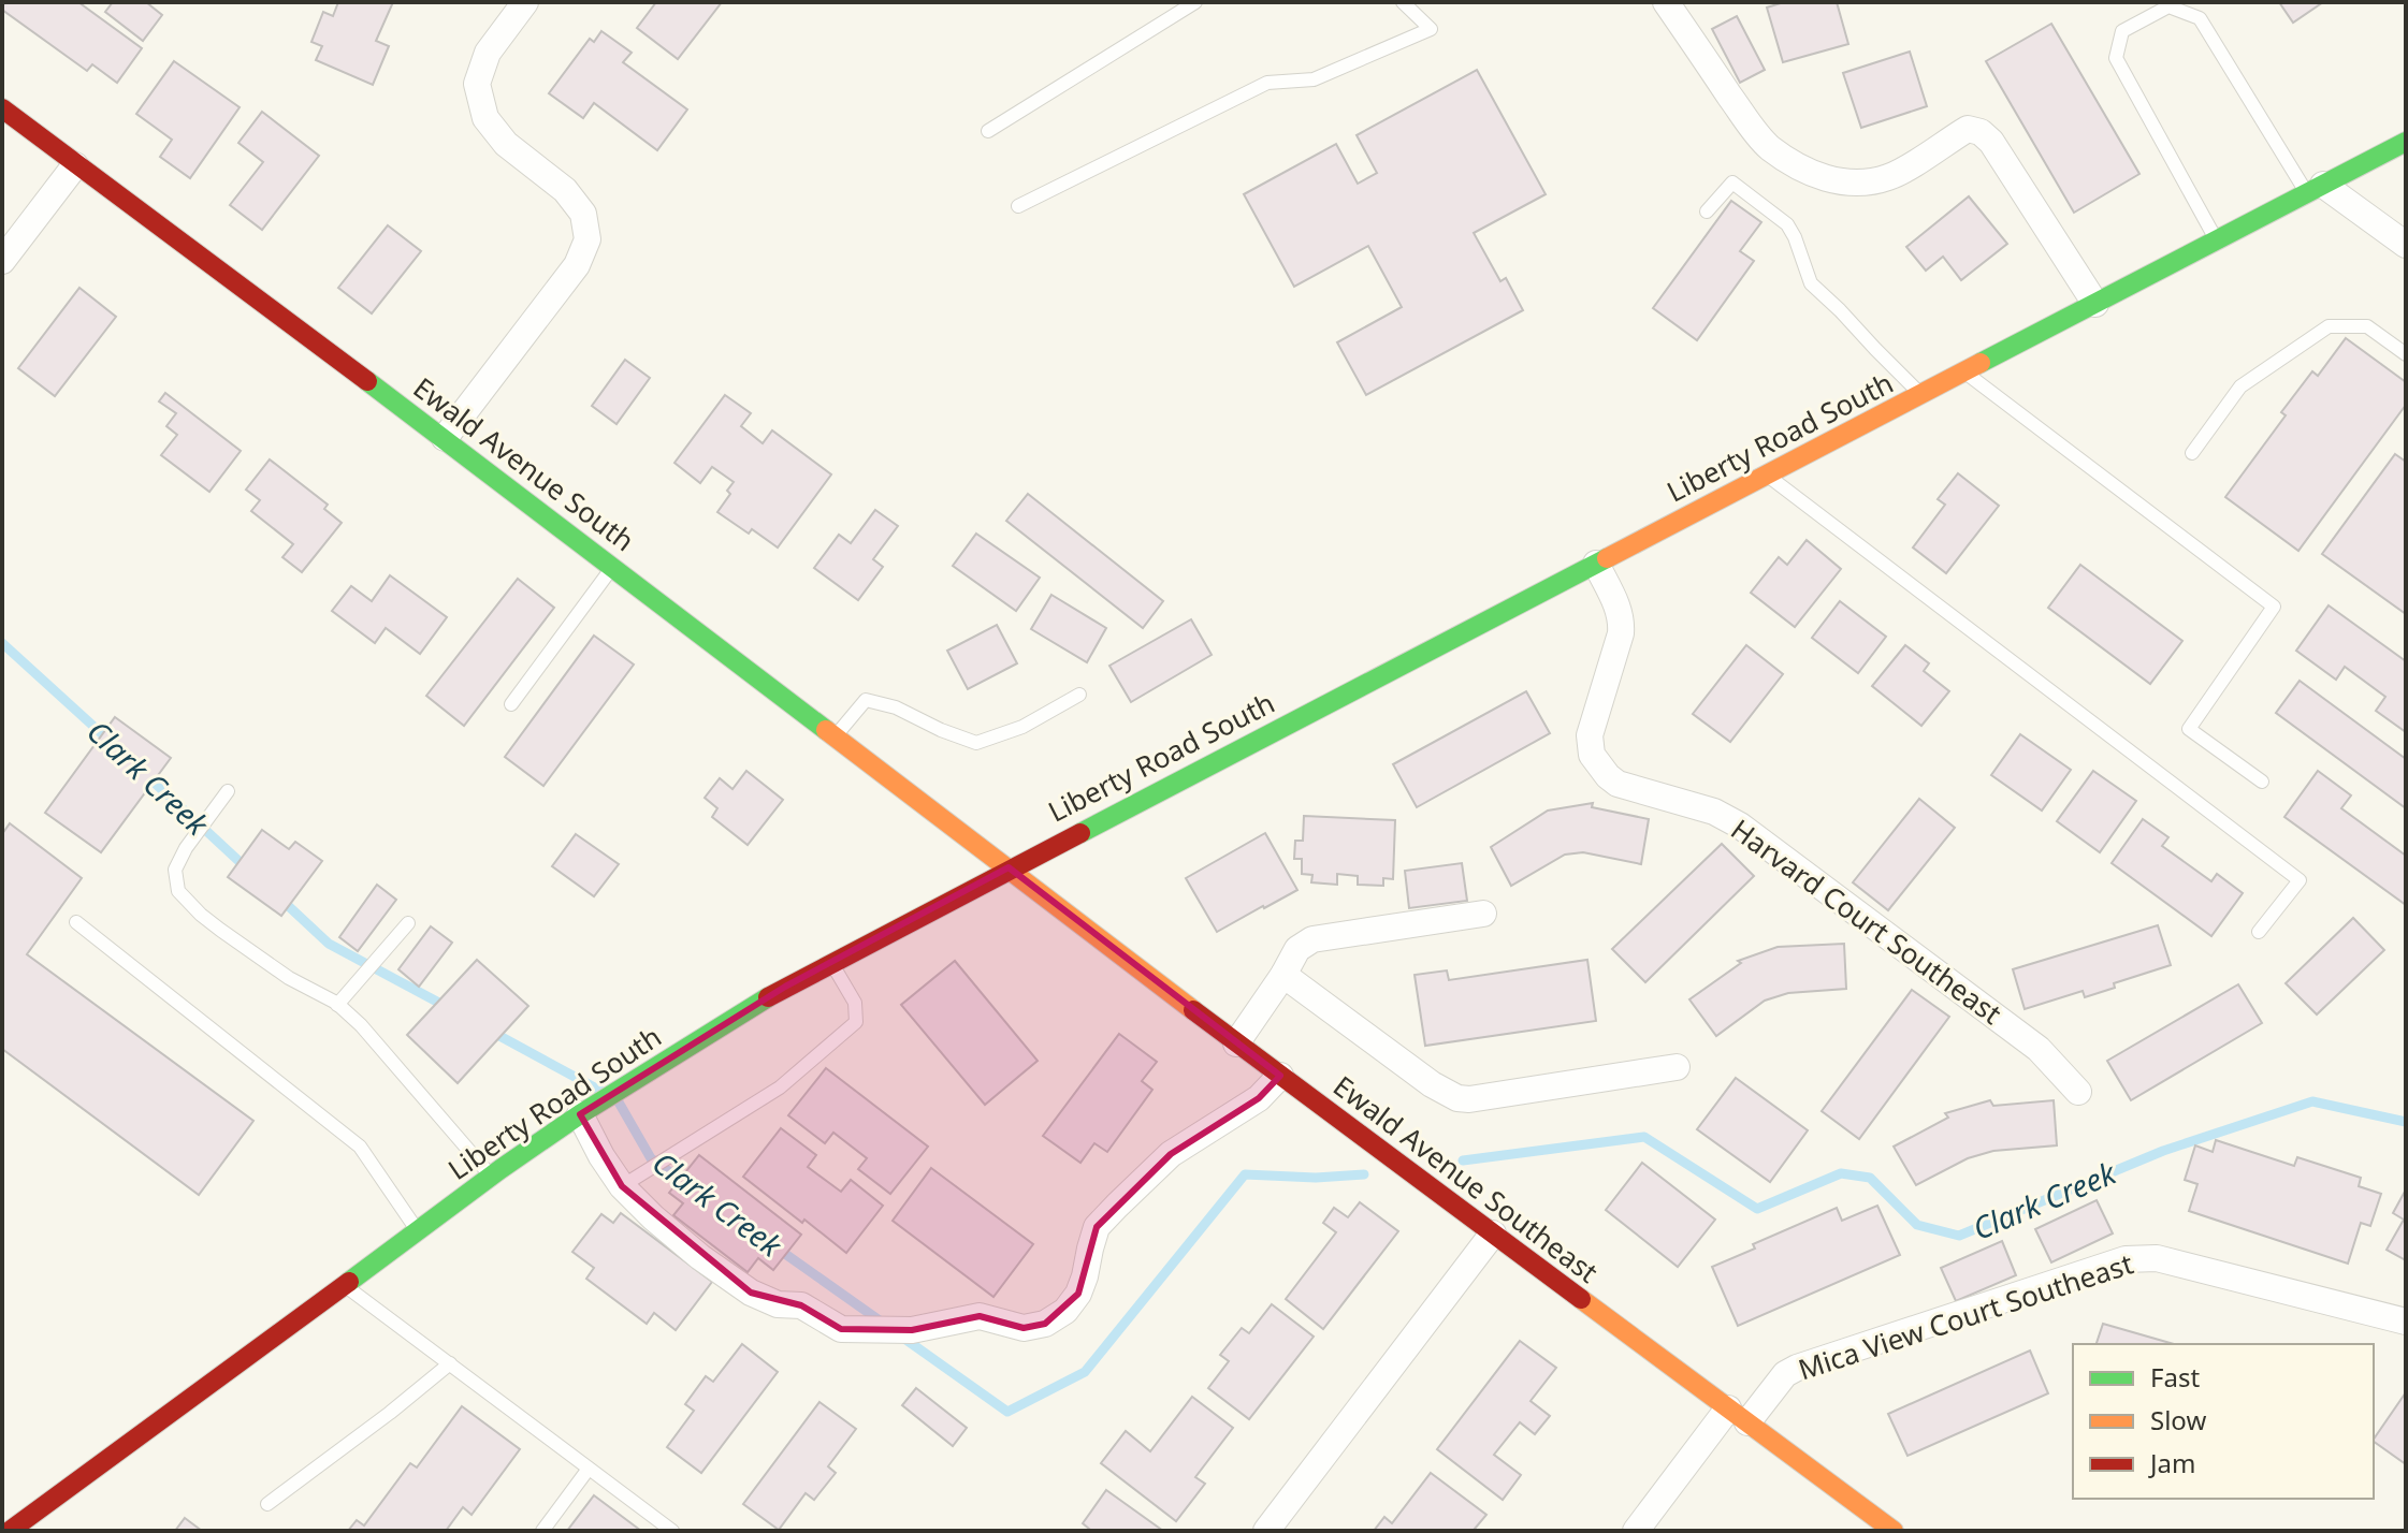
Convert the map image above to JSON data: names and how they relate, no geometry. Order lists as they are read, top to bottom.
{
  "streets": {
    "main road": ["Liberty Road South", "Ewald Avenue South", "Ewald Avenue Southeast"],
    "street": ["Harvard Court Southeast", "Mica View Court Southeast"]
  },
  "crossings": [
    ["Liberty Road South", "Ewald Avenue South"],
    ["Liberty Road South", "Harvard Court Southeast"],
    ["Liberty Road South", "Ewald Avenue Southeast"],
    ["Ewald Avenue South", "Ewald Avenue Southeast"],
    ["Ewald Avenue Southeast", "Mica View Court Southeast"]
  ],
  "water": ["Clark Creek"],
  "legend": ["Fast", "Slow", "Jam"]
}
